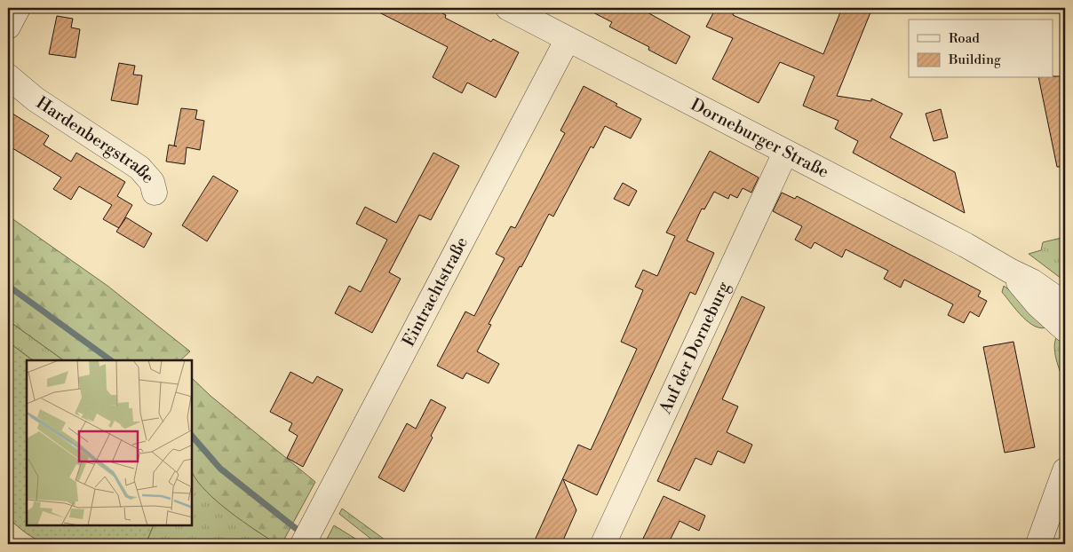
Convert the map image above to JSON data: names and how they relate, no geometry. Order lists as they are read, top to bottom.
{
  "streets": {
    "street": [
      "Dorneburger Straße",
      "Hardenbergstraße",
      "Eintrachtstraße",
      "Auf der Dorneburg"
    ]
  },
  "crossings": [
    ["Dorneburger Straße", "Eintrachtstraße"],
    ["Dorneburger Straße", "Auf der Dorneburg"]
  ],
  "legend": ["Road", "Building"]
}
